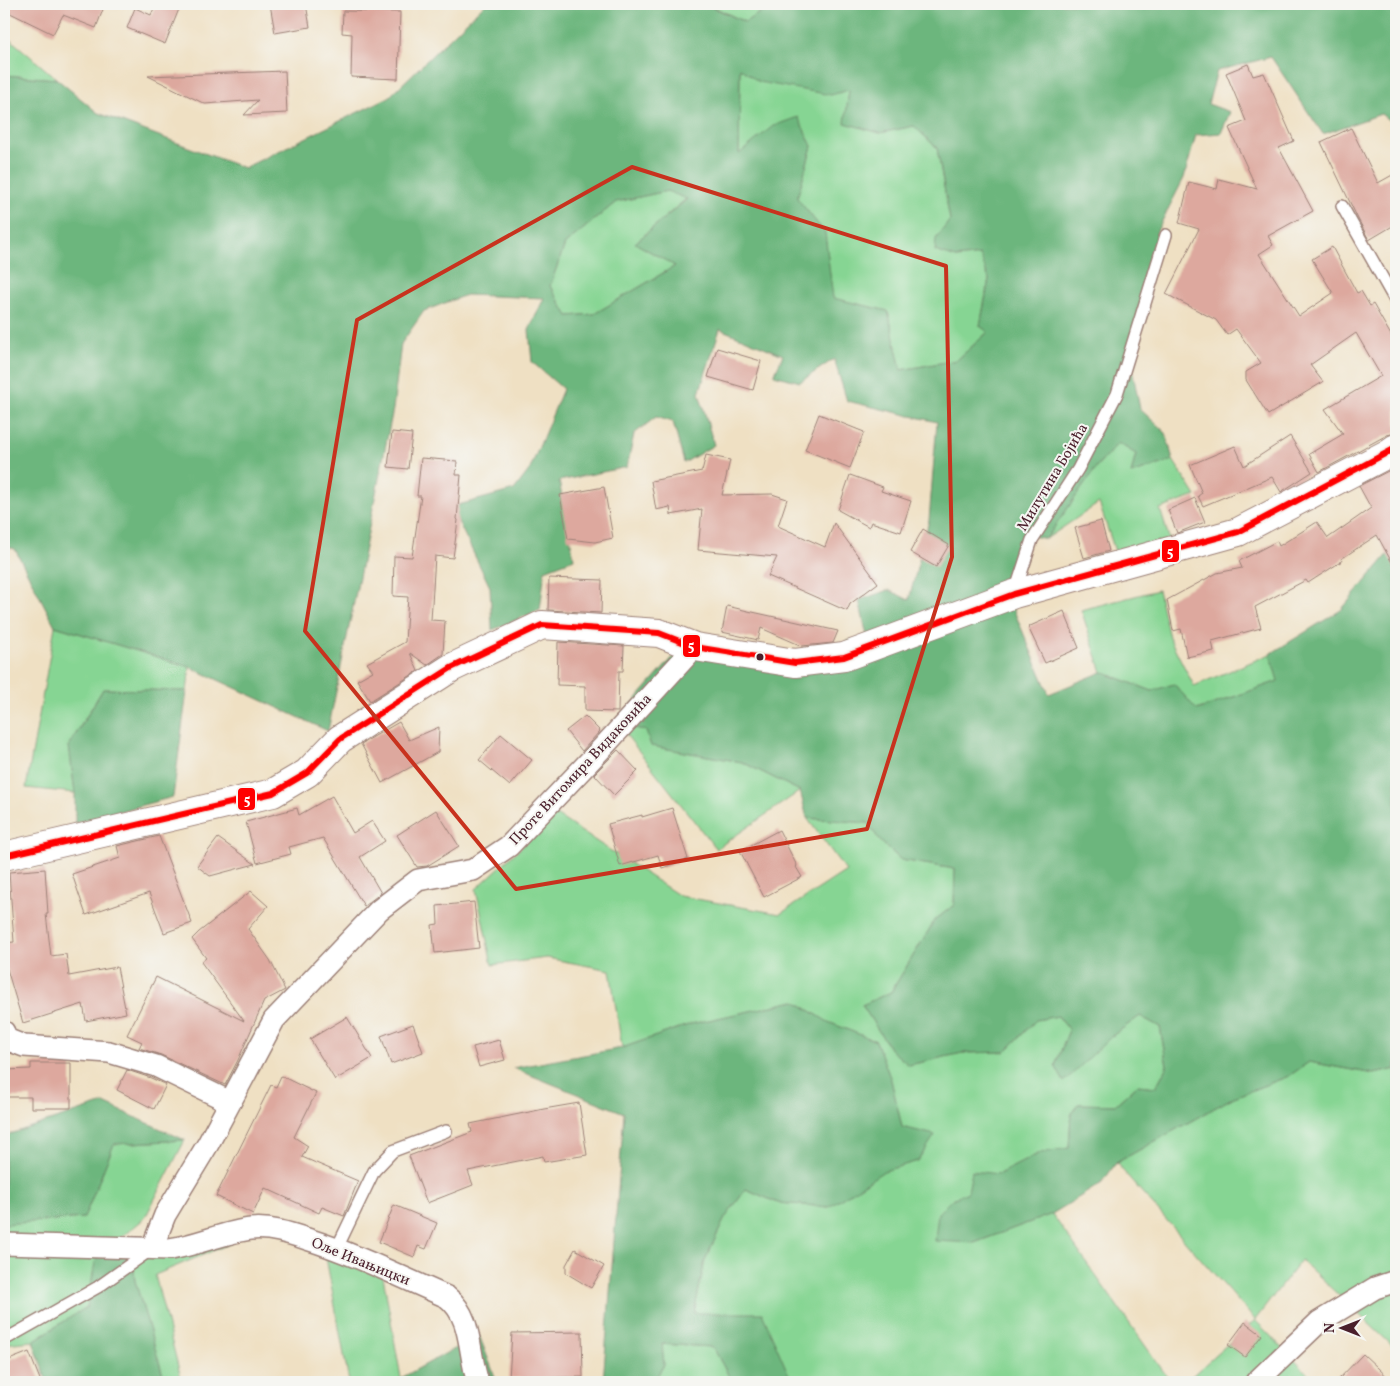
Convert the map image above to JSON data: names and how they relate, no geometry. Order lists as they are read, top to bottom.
{
  "streets": {
    "street": ["Проте Витомира Видаковића", "Оље Ивањицки"],
    "lane": ["Милутина Бојића"]
  },
  "crossings": [
    ["Проте Витомира Видаковића", "Оље Ивањицки"]
  ],
  "lines": ["transit line 5"],
  "north": "left"
}
